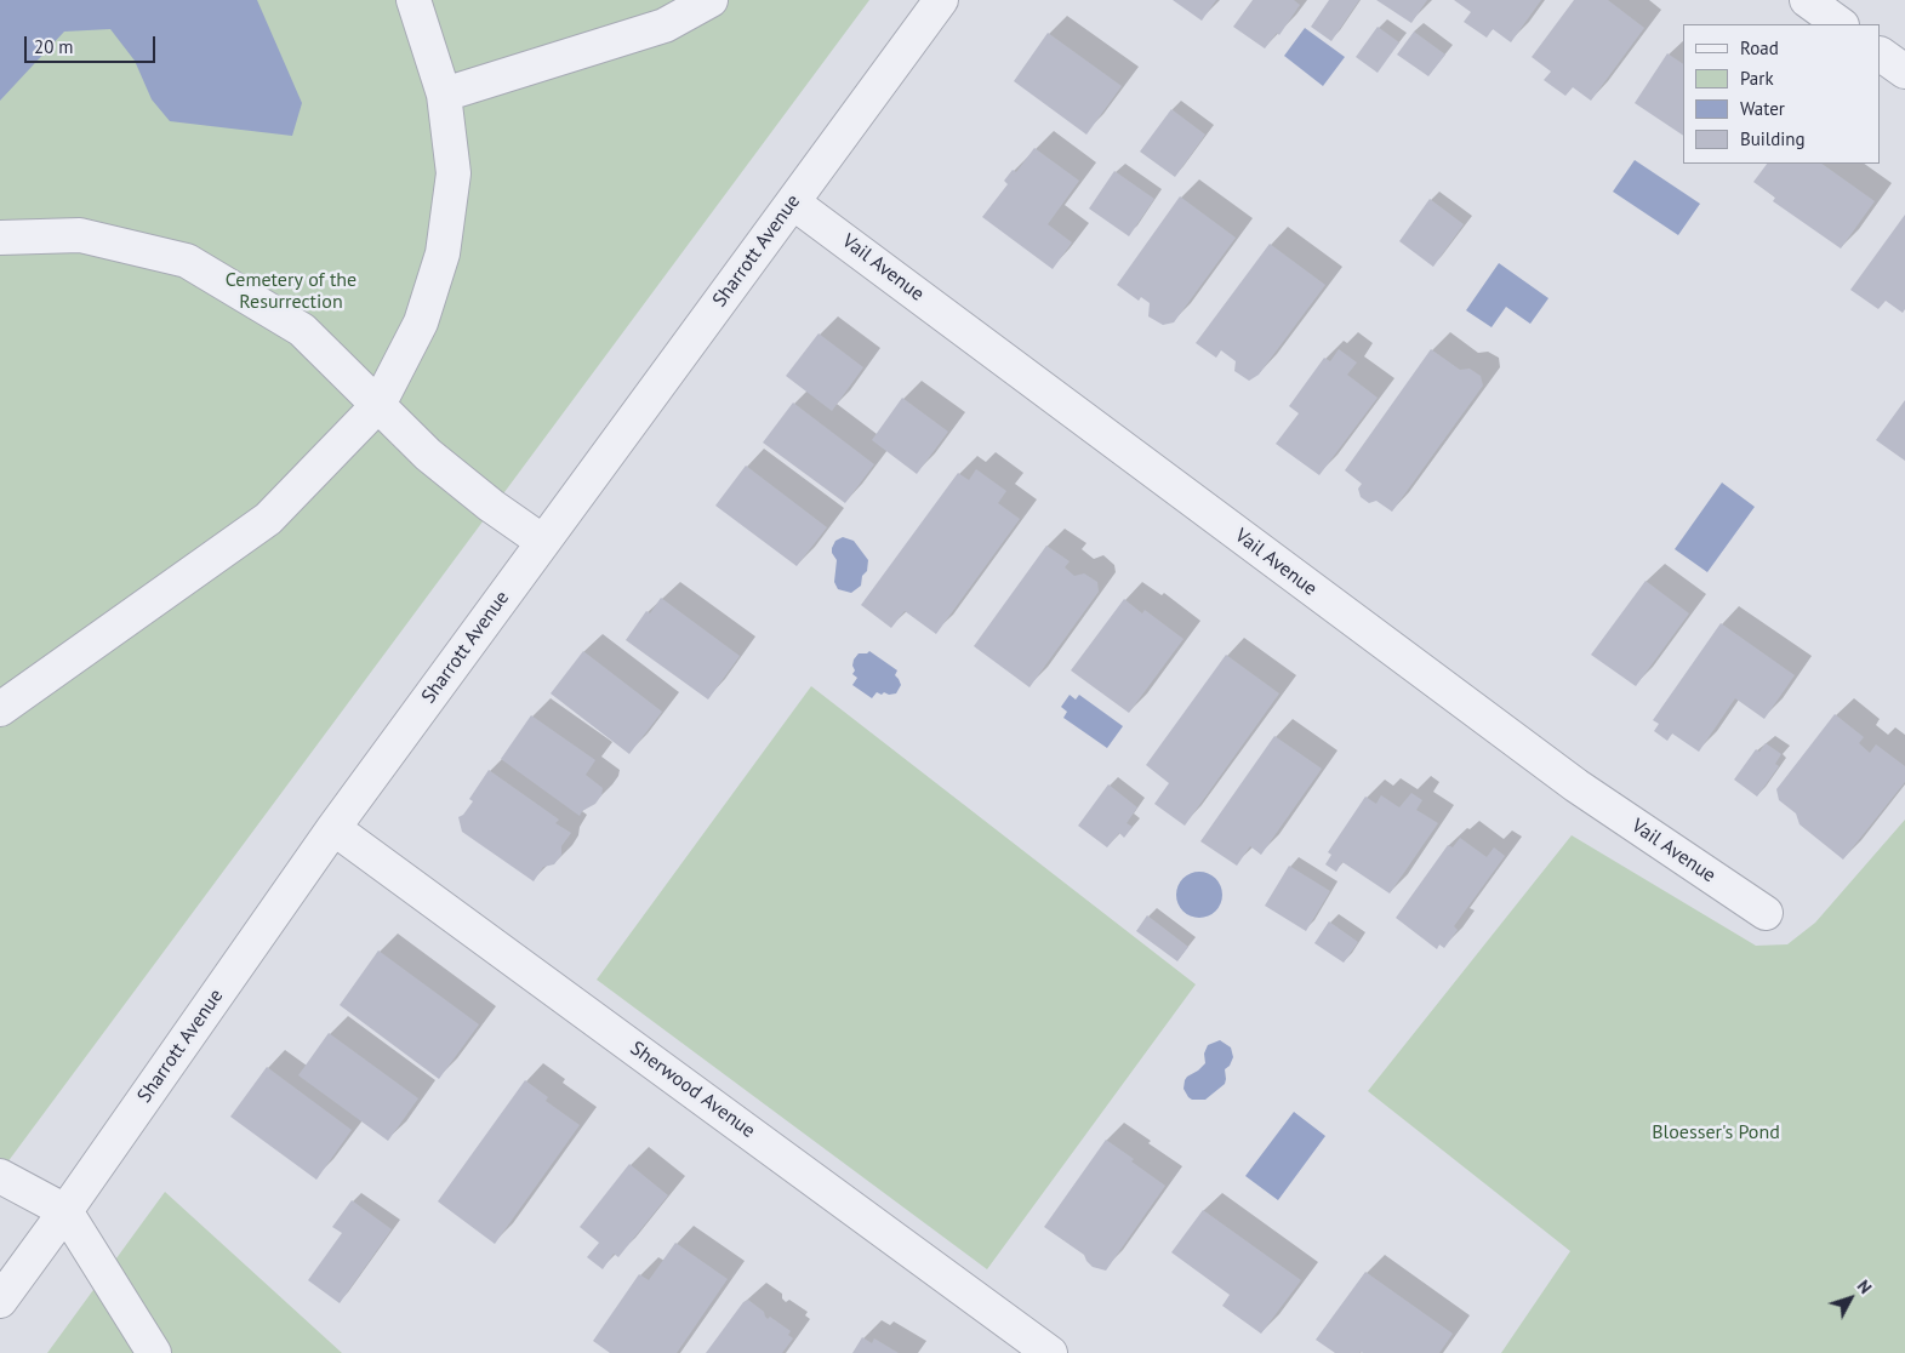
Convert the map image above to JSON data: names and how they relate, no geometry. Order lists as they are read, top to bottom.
{
  "streets": {
    "street": ["Sharrott Avenue", "Vail Avenue", "Sherwood Avenue"]
  },
  "crossings": [
    ["Sharrott Avenue", "Vail Avenue"],
    ["Sharrott Avenue", "Sherwood Avenue"]
  ],
  "parks": ["Cemetery of the Resurrection", "Bloesser's Pond"],
  "legend": [
    "Road",
    "Park",
    "Water",
    "Building"
  ],
  "scale_bar": "20 m",
  "north": "top right"
}
